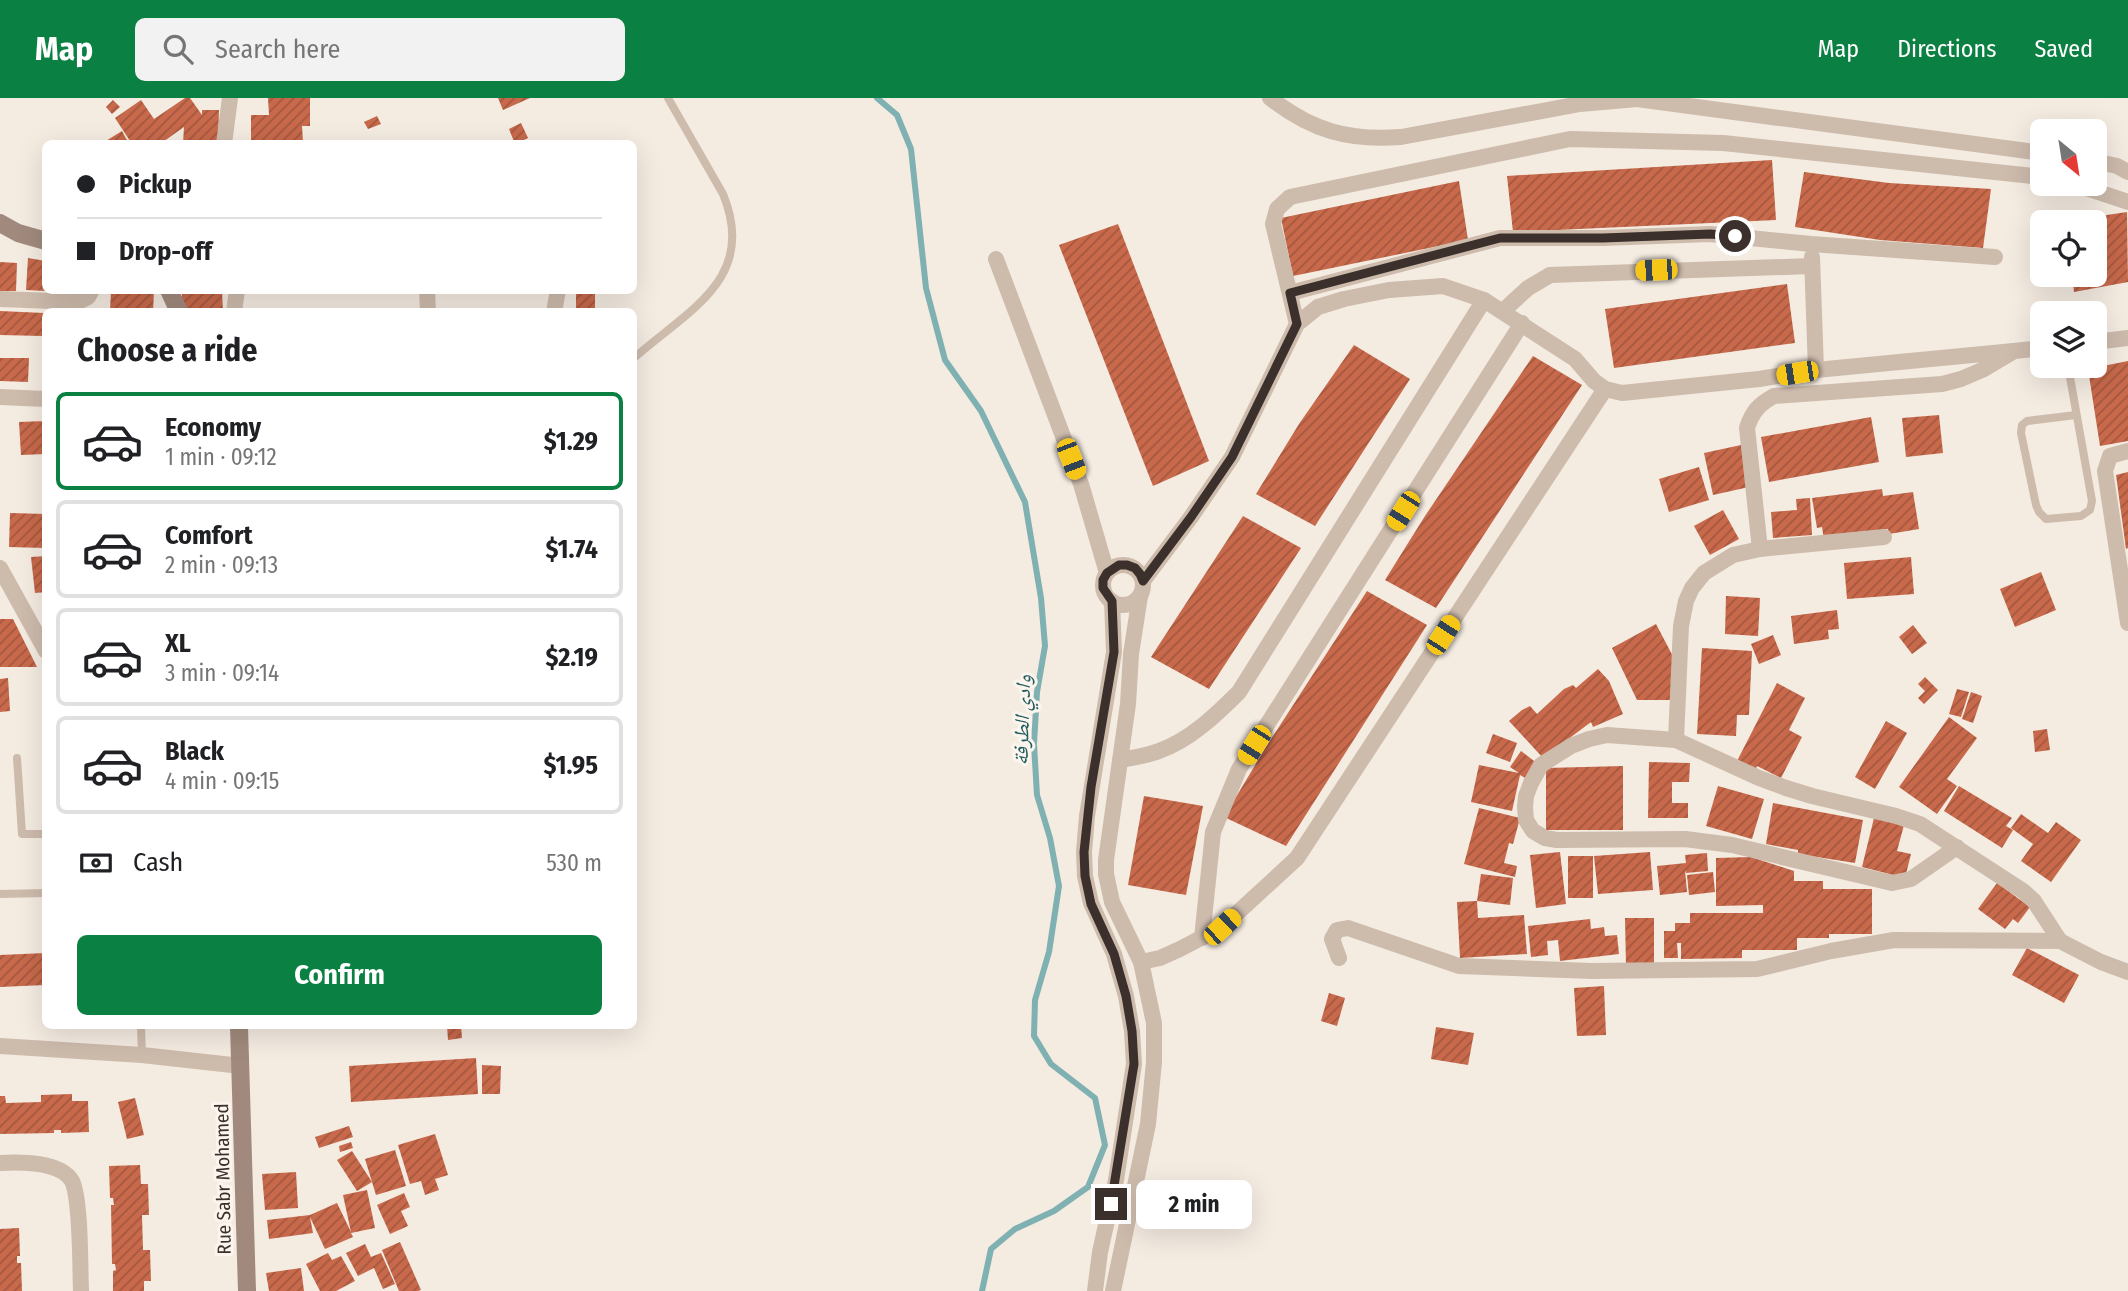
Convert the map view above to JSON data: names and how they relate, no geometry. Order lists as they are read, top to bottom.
{
  "streets": {
    "street": ["Rue Sabr Mohamed"]
  },
  "water": ["وادي الطرفة"],
  "north": "bottom right",
  "page": {
    "header": "Map",
    "search": "Search here",
    "nav": ["Map", "Directions", "Saved"],
    "banner": ["Pickup", "Drop-off"],
    "heading": "Choose a ride",
    "list": [
      {
        "name": "Economy",
        "note": "1 min · 09:12",
        "value": "$1.29"
      },
      {
        "name": "Comfort",
        "note": "2 min · 09:13",
        "value": "$1.74"
      },
      {
        "name": "XL",
        "note": "3 min · 09:14",
        "value": "$2.19"
      },
      {
        "name": "Black",
        "note": "4 min · 09:15",
        "value": "$1.95"
      }
    ],
    "pay": ["Cash", "530 m"],
    "buttons": "Confirm",
    "bubble": "2 min"
  }
}
